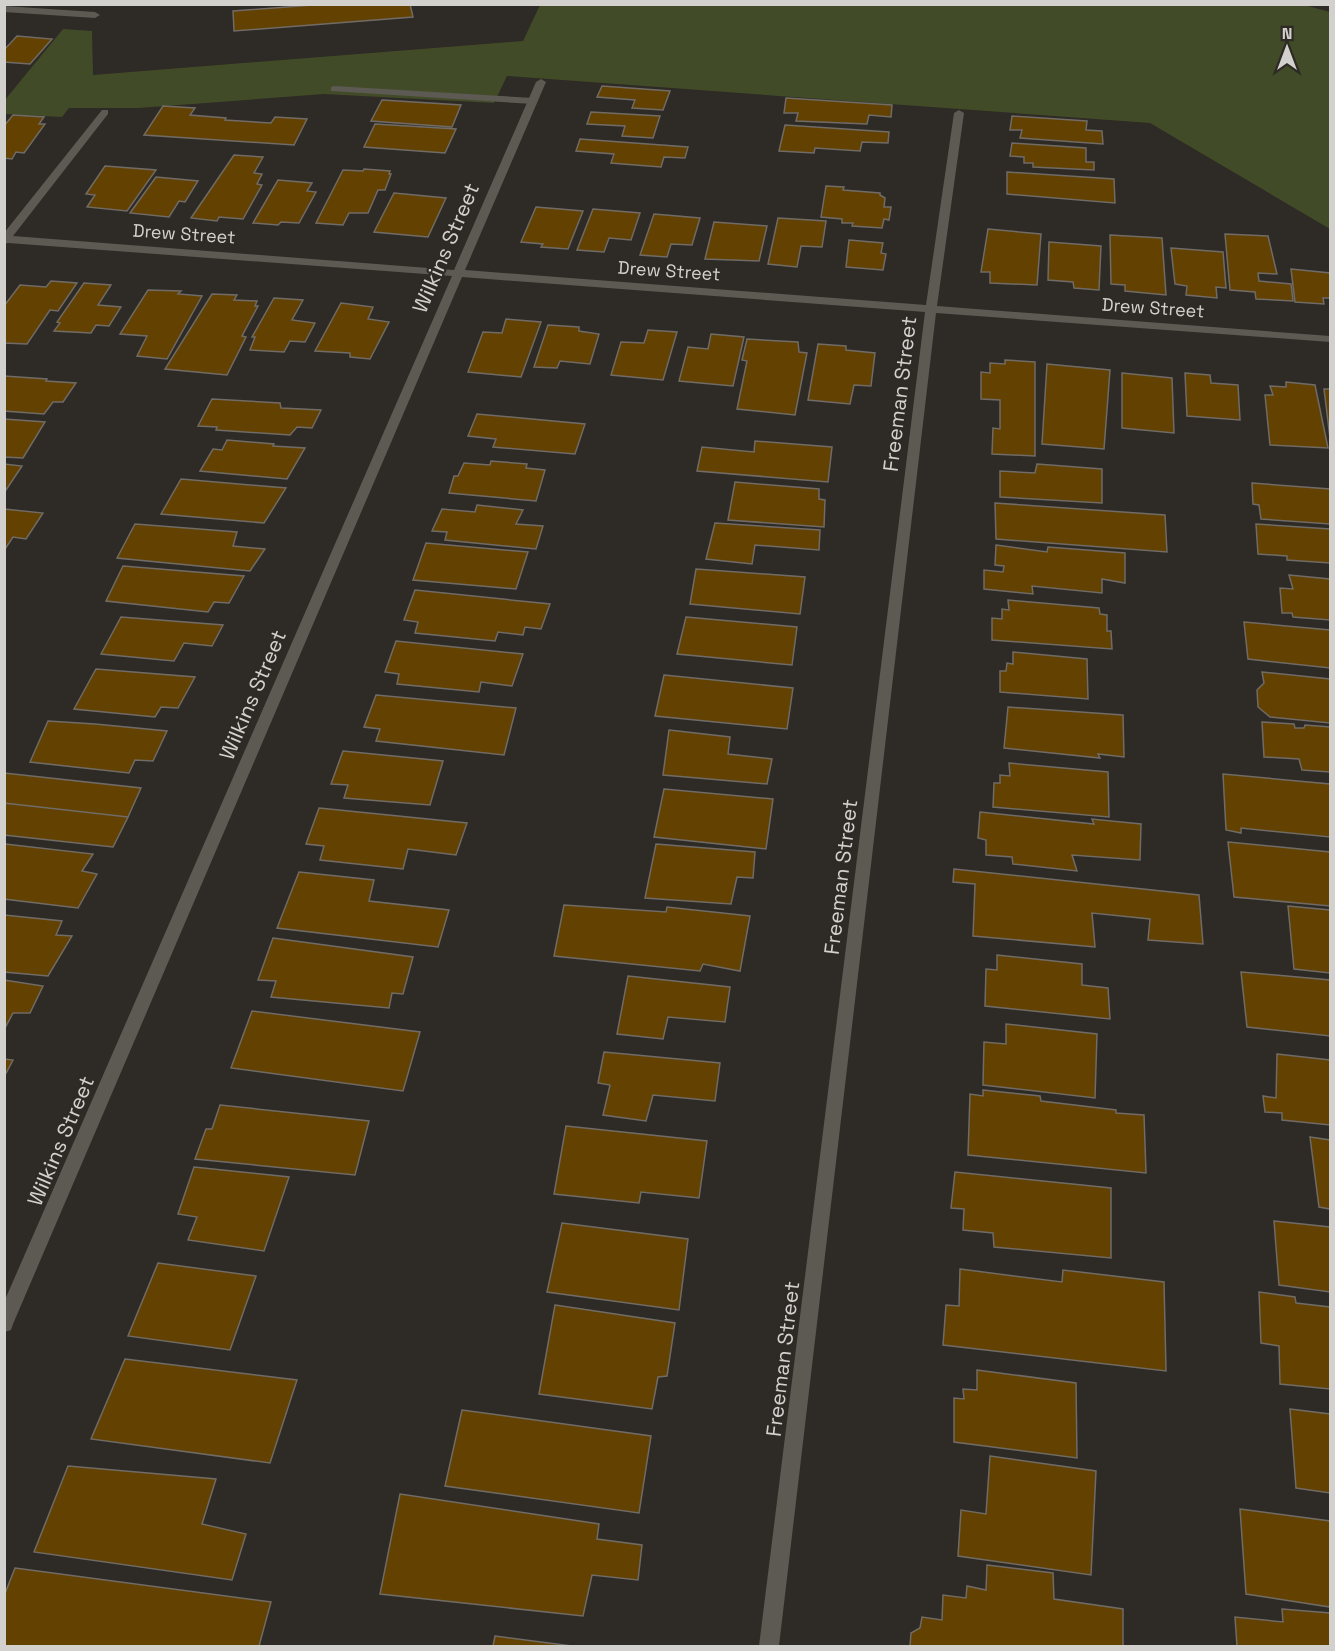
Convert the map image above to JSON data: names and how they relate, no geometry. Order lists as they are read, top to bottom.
{
  "streets": {
    "street": ["Drew Street", "Wilkins Street", "Freeman Street"]
  },
  "crossings": [
    ["Drew Street", "Wilkins Street"],
    ["Drew Street", "Freeman Street"]
  ],
  "north": "top"
}
